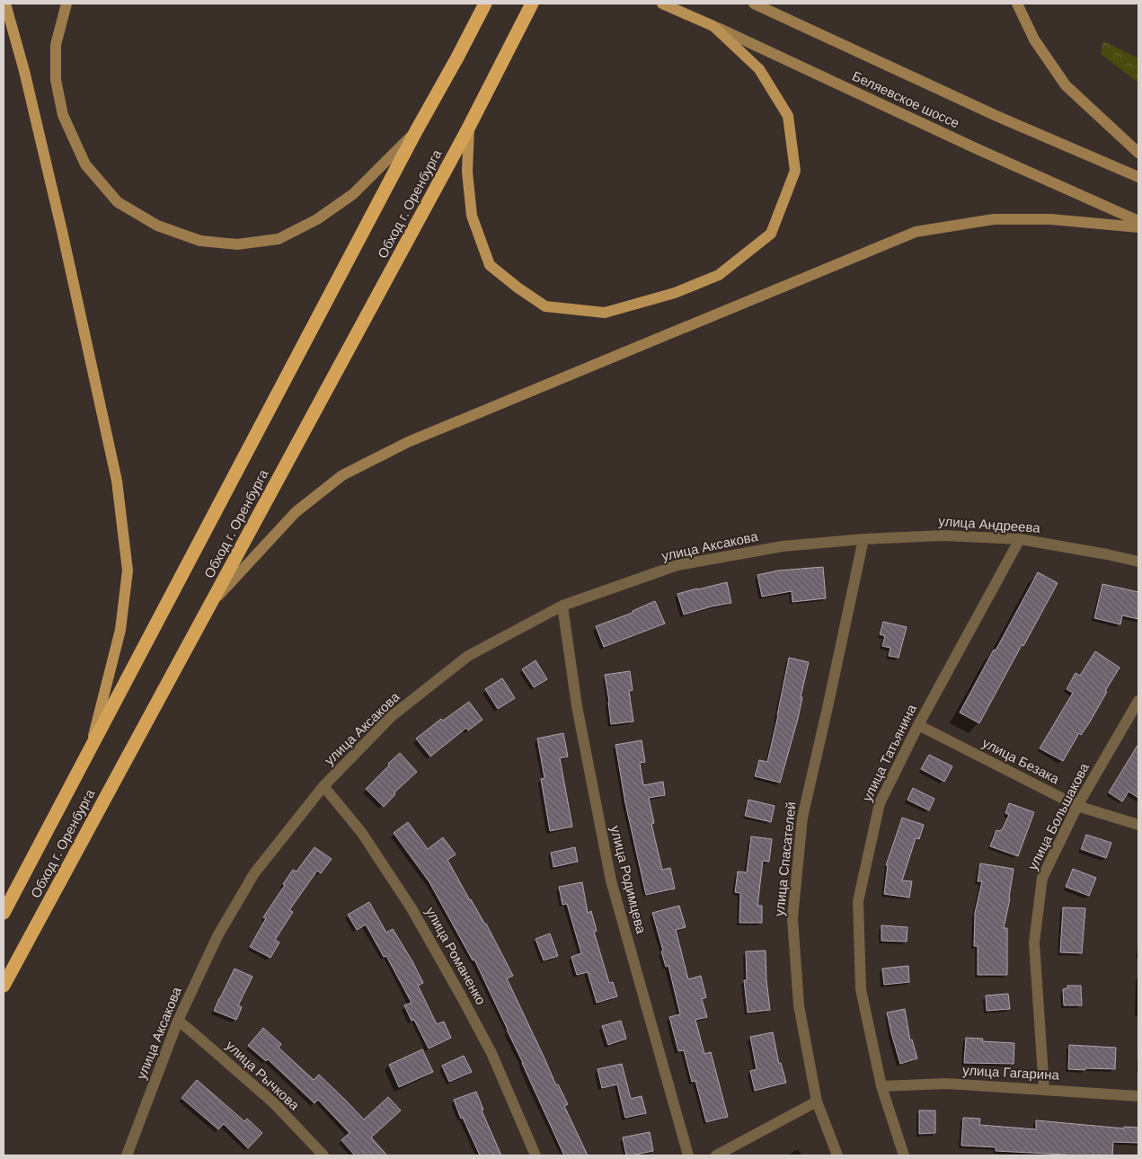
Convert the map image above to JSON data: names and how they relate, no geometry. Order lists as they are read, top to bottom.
{
  "streets": {
    "highway": ["Обход г. Оренбурга"],
    "main road": ["Беляевское шоссе"],
    "street": [
      "улица Андреева",
      "улица Аксакова",
      "улица Татьянина",
      "улица Безака",
      "улица Большакова",
      "улица Спасателей",
      "улица Родимцева",
      "улица Романенко",
      "улица Гагарина",
      "улица Рычкова"
    ]
  },
  "crossings": [
    ["улица Андреева", "улица Аксакова"],
    ["улица Андреева", "улица Татьянина"],
    ["улица Андреева", "улица Спасателей"],
    ["улица Аксакова", "улица Спасателей"],
    ["улица Аксакова", "улица Родимцева"],
    ["улица Аксакова", "улица Романенко"],
    ["улица Аксакова", "улица Рычкова"],
    ["улица Татьянина", "улица Безака"],
    ["улица Татьянина", "улица Гагарина"],
    ["улица Безака", "улица Большакова"],
    ["улица Большакова", "улица Гагарина"]
  ]
}
